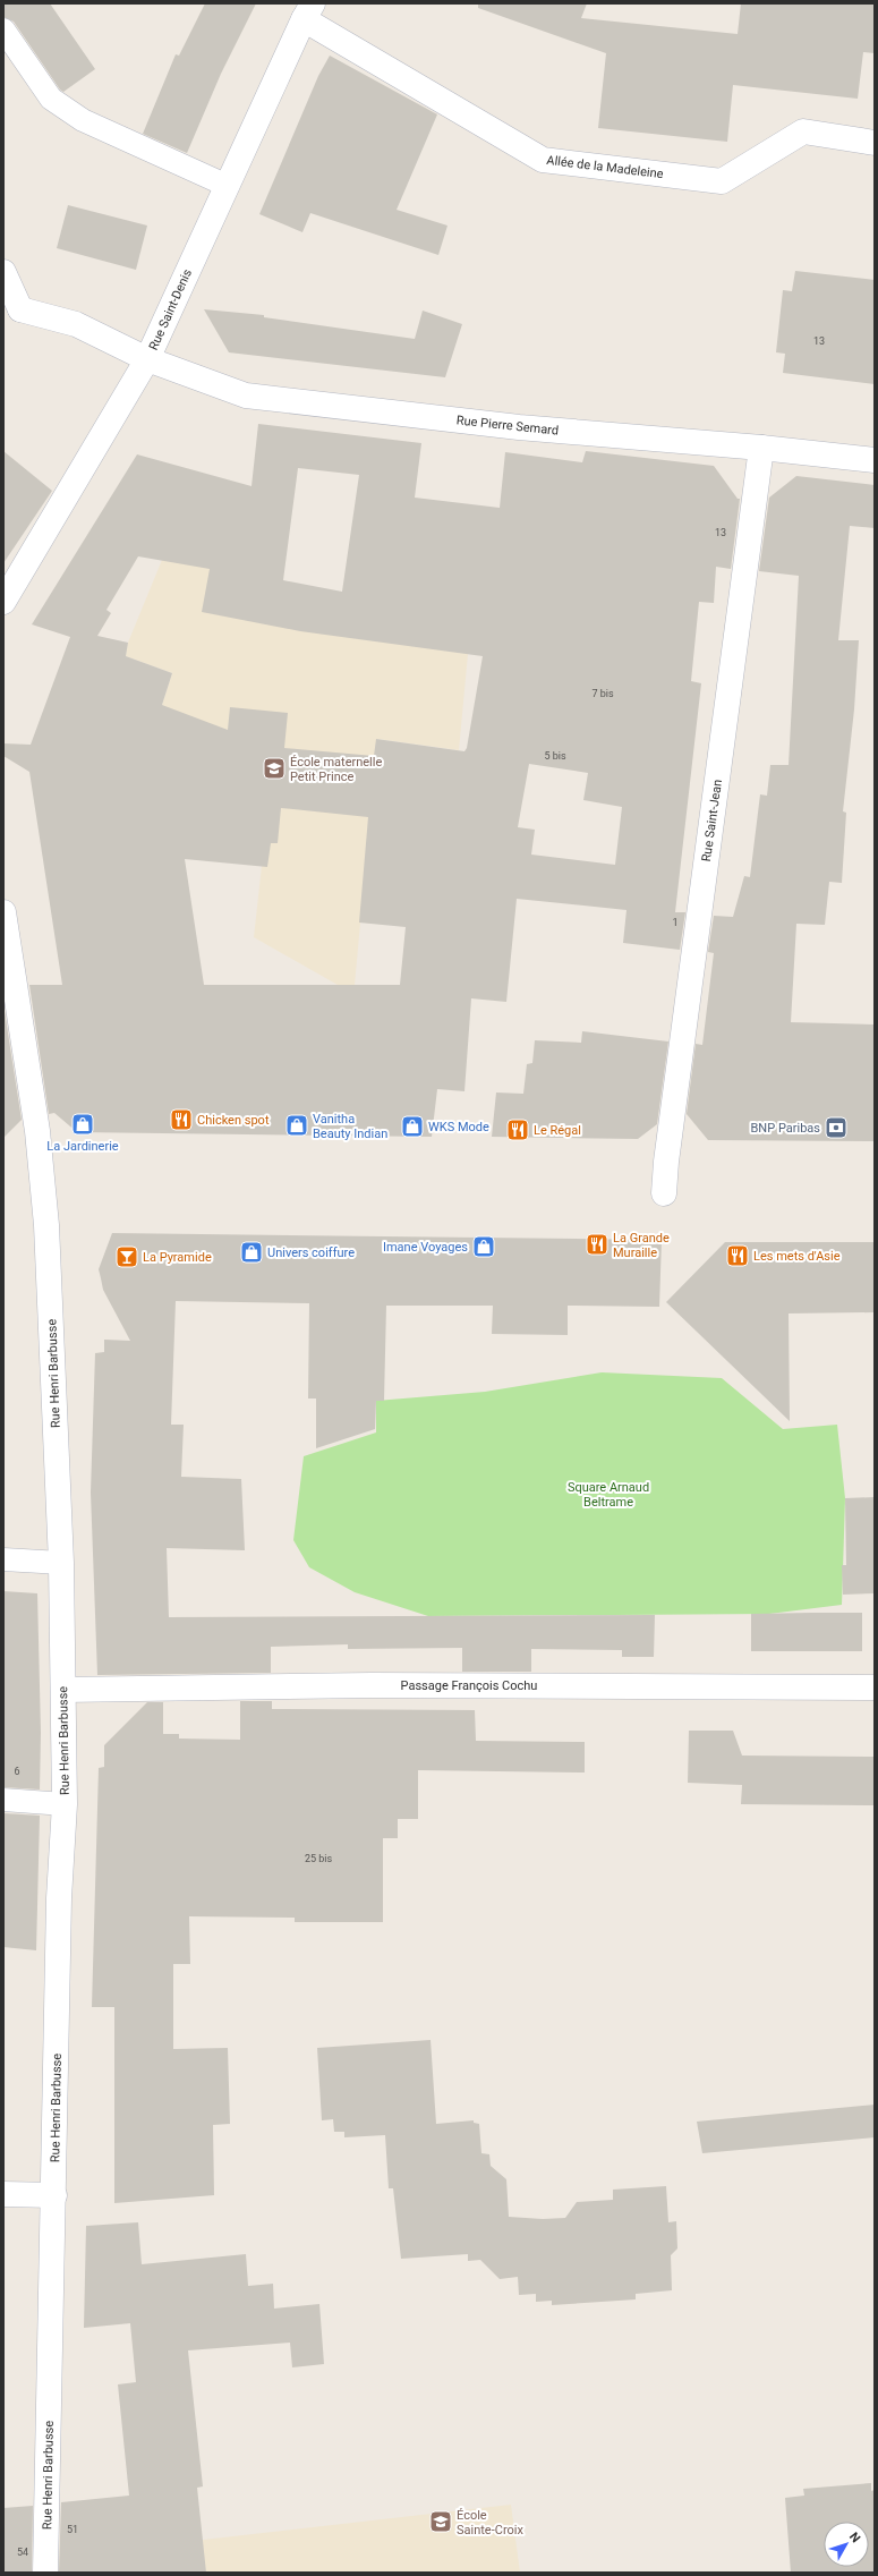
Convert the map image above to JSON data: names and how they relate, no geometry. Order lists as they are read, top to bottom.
{
  "streets": {
    "street": [
      "Allée de la Madeleine",
      "Rue Saint-Denis",
      "Rue Pierre Semard",
      "Rue Saint-Jean",
      "Rue Henri Barbusse",
      "Passage François Cochu"
    ]
  },
  "crossings": [
    ["Allée de la Madeleine", "Rue Saint-Denis"],
    ["Rue Saint-Denis", "Rue Pierre Semard"],
    ["Rue Pierre Semard", "Rue Saint-Jean"],
    ["Rue Henri Barbusse", "Passage François Cochu"]
  ],
  "parks": ["Square Arnaud Beltrame"],
  "places": {
    "school or university": ["École maternelle Petit Prince", "École Sainte-Croix"],
    "restaurant": [
      "Chicken spot",
      "Le Régal",
      "La Grande Muraille",
      "Les mets d'Asie"
    ],
    "shop": [
      "La Jardinerie",
      "Vanitha Beauty Indian",
      "WKS Mode",
      "Imane Voyages",
      "Univers coiffure"
    ],
    "bank": ["BNP Paribas"],
    "bar": ["La Pyramide"]
  },
  "house_numbers": [
    "13",
    "13",
    "7 bis",
    "5 bis",
    "1",
    "6",
    "25 bis",
    "51",
    "54"
  ],
  "north": "top right"
}
